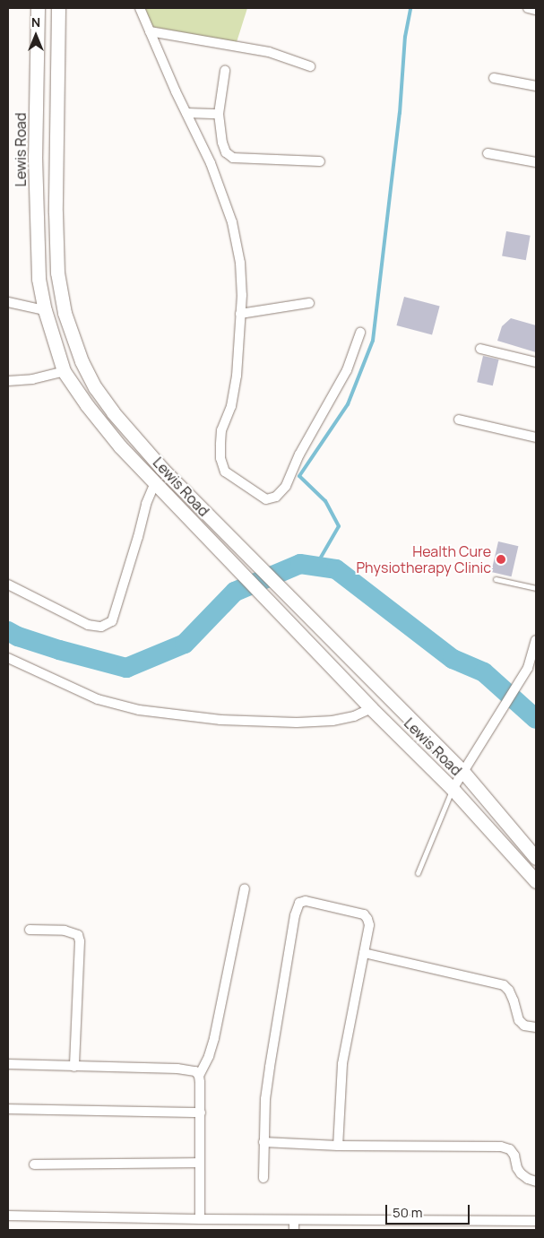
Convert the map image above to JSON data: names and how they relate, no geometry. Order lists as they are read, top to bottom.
{
  "streets": {
    "main road": ["Lewis Road"]
  },
  "places": ["Health Cure Physiotherapy Clinic"],
  "scale_bar": "50 m",
  "north": "top"
}
